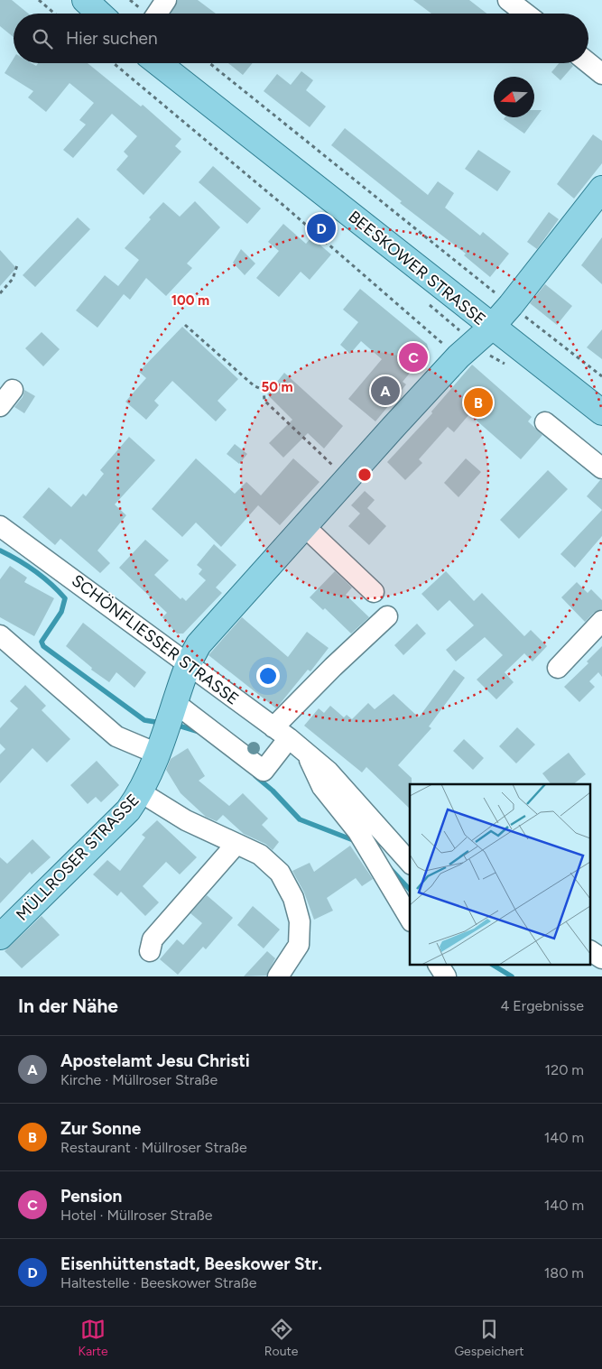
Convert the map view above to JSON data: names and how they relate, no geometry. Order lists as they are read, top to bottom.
{
  "streets": {
    "main road": ["BEESKOWER STRASSE", "MÜLLROSER STRASSE"],
    "street": ["SCHÖNFLIESSER STRASSE"]
  },
  "crossings": [
    ["BEESKOWER STRASSE", "MÜLLROSER STRASSE"],
    ["SCHÖNFLIESSER STRASSE", "MÜLLROSER STRASSE"]
  ],
  "north": "left",
  "page": {
    "search": "Hier suchen",
    "pins": [
      "D",
      "C",
      "A",
      "B"
    ],
    "heading": ["In der Nähe", "4 Ergebnisse"],
    "list": [
      {
        "mark": "A",
        "name": "Apostelamt Jesu Christi",
        "note": "Kirche · Müllroser Straße",
        "value": "120 m"
      },
      {
        "mark": "B",
        "name": "Zur Sonne",
        "note": "Restaurant · Müllroser Straße",
        "value": "140 m"
      },
      {
        "mark": "C",
        "name": "Pension",
        "note": "Hotel · Müllroser Straße",
        "value": "140 m"
      },
      {
        "mark": "D",
        "name": "Eisenhüttenstadt, Beeskower Str.",
        "note": "Haltestelle · Beeskower Straße",
        "value": "180 m"
      }
    ],
    "nav": ["Karte", "Route", "Gespeichert"]
  },
  "rings": ["100 m", "50 m"]
}
